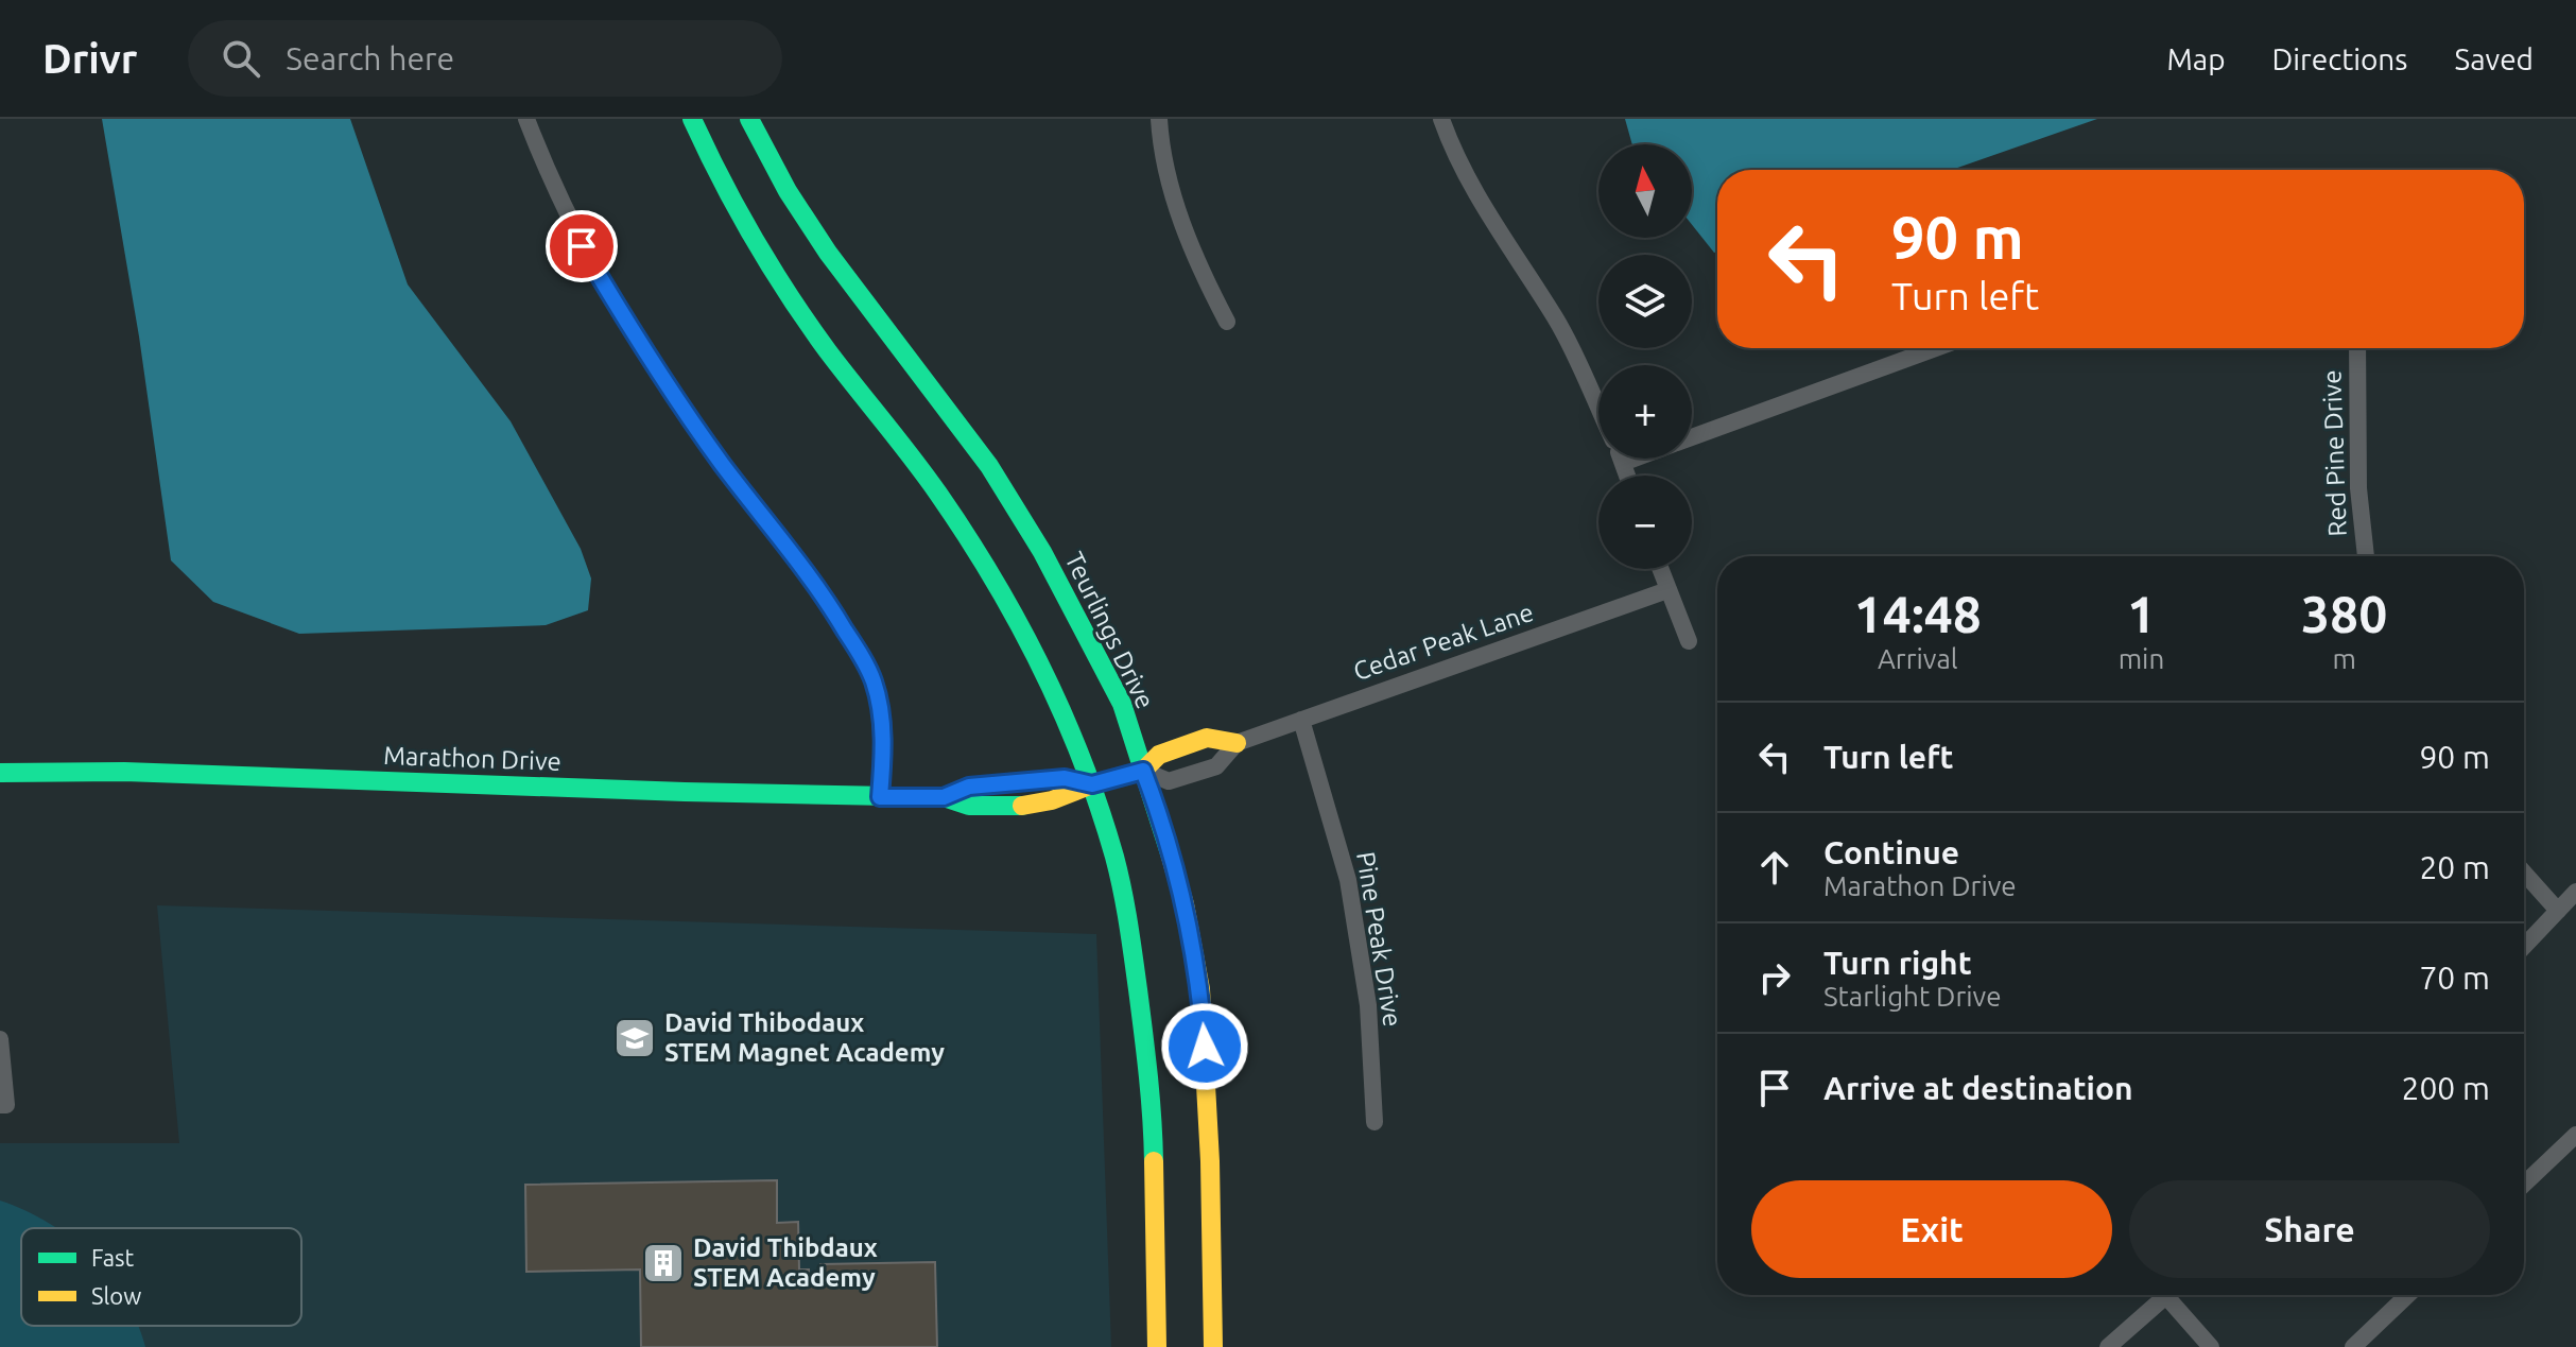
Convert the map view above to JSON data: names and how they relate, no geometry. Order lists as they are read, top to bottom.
{
  "streets": {
    "street": [
      "Red Pine Drive",
      "Teurlings Drive",
      "Cedar Peak Lane",
      "Marathon Drive",
      "Pine Peak Drive"
    ]
  },
  "crossings": [
    ["Teurlings Drive", "Cedar Peak Lane"],
    ["Teurlings Drive", "Marathon Drive"],
    ["Cedar Peak Lane", "Marathon Drive"],
    ["Cedar Peak Lane", "Pine Peak Drive"]
  ],
  "places": {
    "school or university": ["David Thibodaux STEM Magnet Academy"],
    "building": ["David Thibdaux STEM Academy"]
  },
  "legend": ["Fast", "Slow"],
  "north": "top",
  "page": {
    "header": "Drivr",
    "search": "Search here",
    "nav": ["Map", "Directions", "Saved"],
    "map_buttons": ["+", "−"],
    "turn": ["90 m", "Turn left"],
    "eta": [
      "14:48",
      "Arrival",
      "1",
      "min",
      "380",
      "m"
    ],
    "list": [
      {
        "name": "Turn left",
        "value": "90 m"
      },
      {
        "name": "Continue",
        "note": "Marathon Drive",
        "value": "20 m"
      },
      {
        "name": "Turn right",
        "note": "Starlight Drive",
        "value": "70 m"
      },
      {
        "name": "Arrive at destination",
        "value": "200 m"
      }
    ],
    "buttons": ["Exit", "Share"]
  }
}
